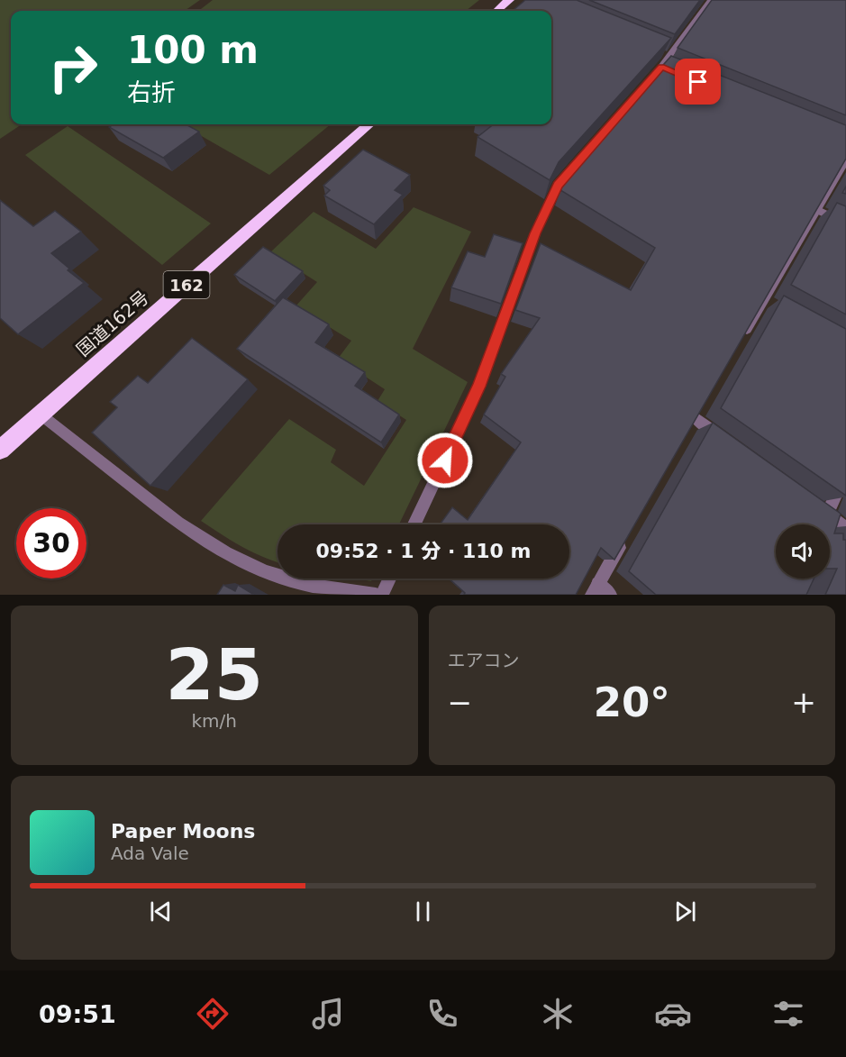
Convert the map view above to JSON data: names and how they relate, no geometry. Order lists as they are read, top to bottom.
{
  "streets": {
    "highway": ["162", "国道162号"]
  },
  "page": {
    "turn": ["100 m", "右折"],
    "limit": "30",
    "trip": "09:52 · 1 分 · 110 m",
    "tile": [
      ["25", "km/h"],
      "エアコン"
    ],
    "heat": ["−", "20°", "+"],
    "song": ["Paper Moons", "Ada Vale"],
    "tabs": "09:51"
  }
}
